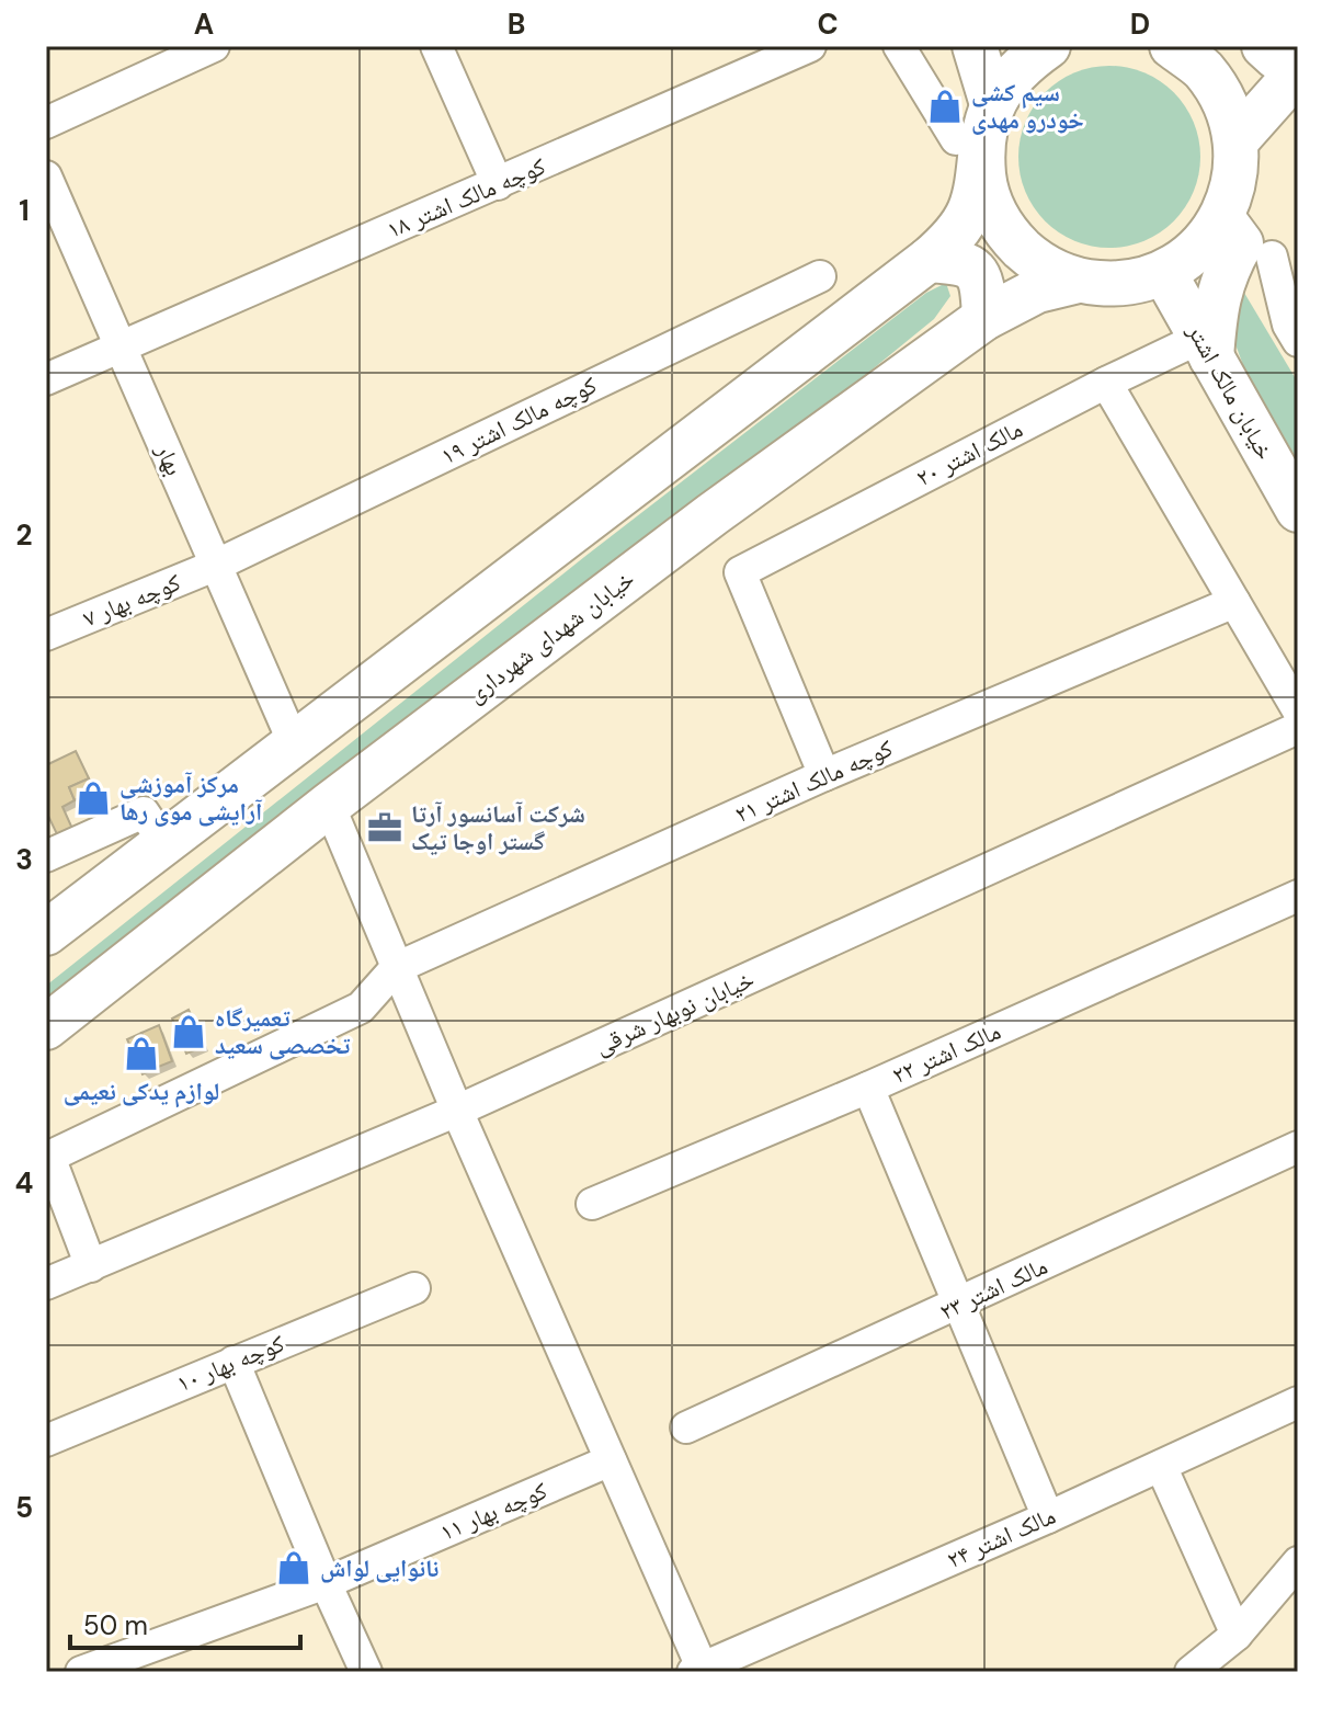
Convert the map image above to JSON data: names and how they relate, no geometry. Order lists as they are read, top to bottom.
{
  "streets": {
    "main road": ["خیابان مالک اشتر", "خیابان شهدای شهرداری"],
    "street": [
      "کوچه مالک اشتر ۱۸",
      "کوچه مالک اشتر ۱۹",
      "مالک اشتر ۲۰",
      "بهار",
      "کوچه بهار ۷",
      "کوچه مالک اشتر ۲۱",
      "خیابان نوبهار شرقی",
      "مالک اشتر ۲۲",
      "مالک اشتر ۲۳",
      "کوچه بهار ۱۰",
      "کوچه بهار ۱۱",
      "مالک اشتر ۲۴"
    ]
  },
  "crossings": [
    ["کوچه مالک اشتر ۱۸", "بهار"],
    ["خیابان مالک اشتر", "مالک اشتر ۲۰"],
    ["کوچه مالک اشتر ۱۹", "بهار"],
    ["کوچه مالک اشتر ۱۹", "کوچه بهار ۷"],
    ["مالک اشتر ۲۰", "کوچه مالک اشتر ۲۱"],
    ["بهار", "کوچه بهار ۷"]
  ],
  "places": {
    "shop": [
      "سیم کشی خودرو مهدی",
      "مرکز آموزشی آرایشی موی رها",
      "تعمیرگاه تخصصی سعید",
      "لوازم یدکی نعیمی",
      "نانوایی لواش"
    ],
    "office": ["شرکت آسانسور آرتا گستر اوجا تیک"]
  },
  "scale_bar": "50 m",
  "grid": {
    "columns": [
      "A",
      "B",
      "C",
      "D"
    ],
    "rows": [
      "1",
      "2",
      "3",
      "4",
      "5"
    ]
  }
}
